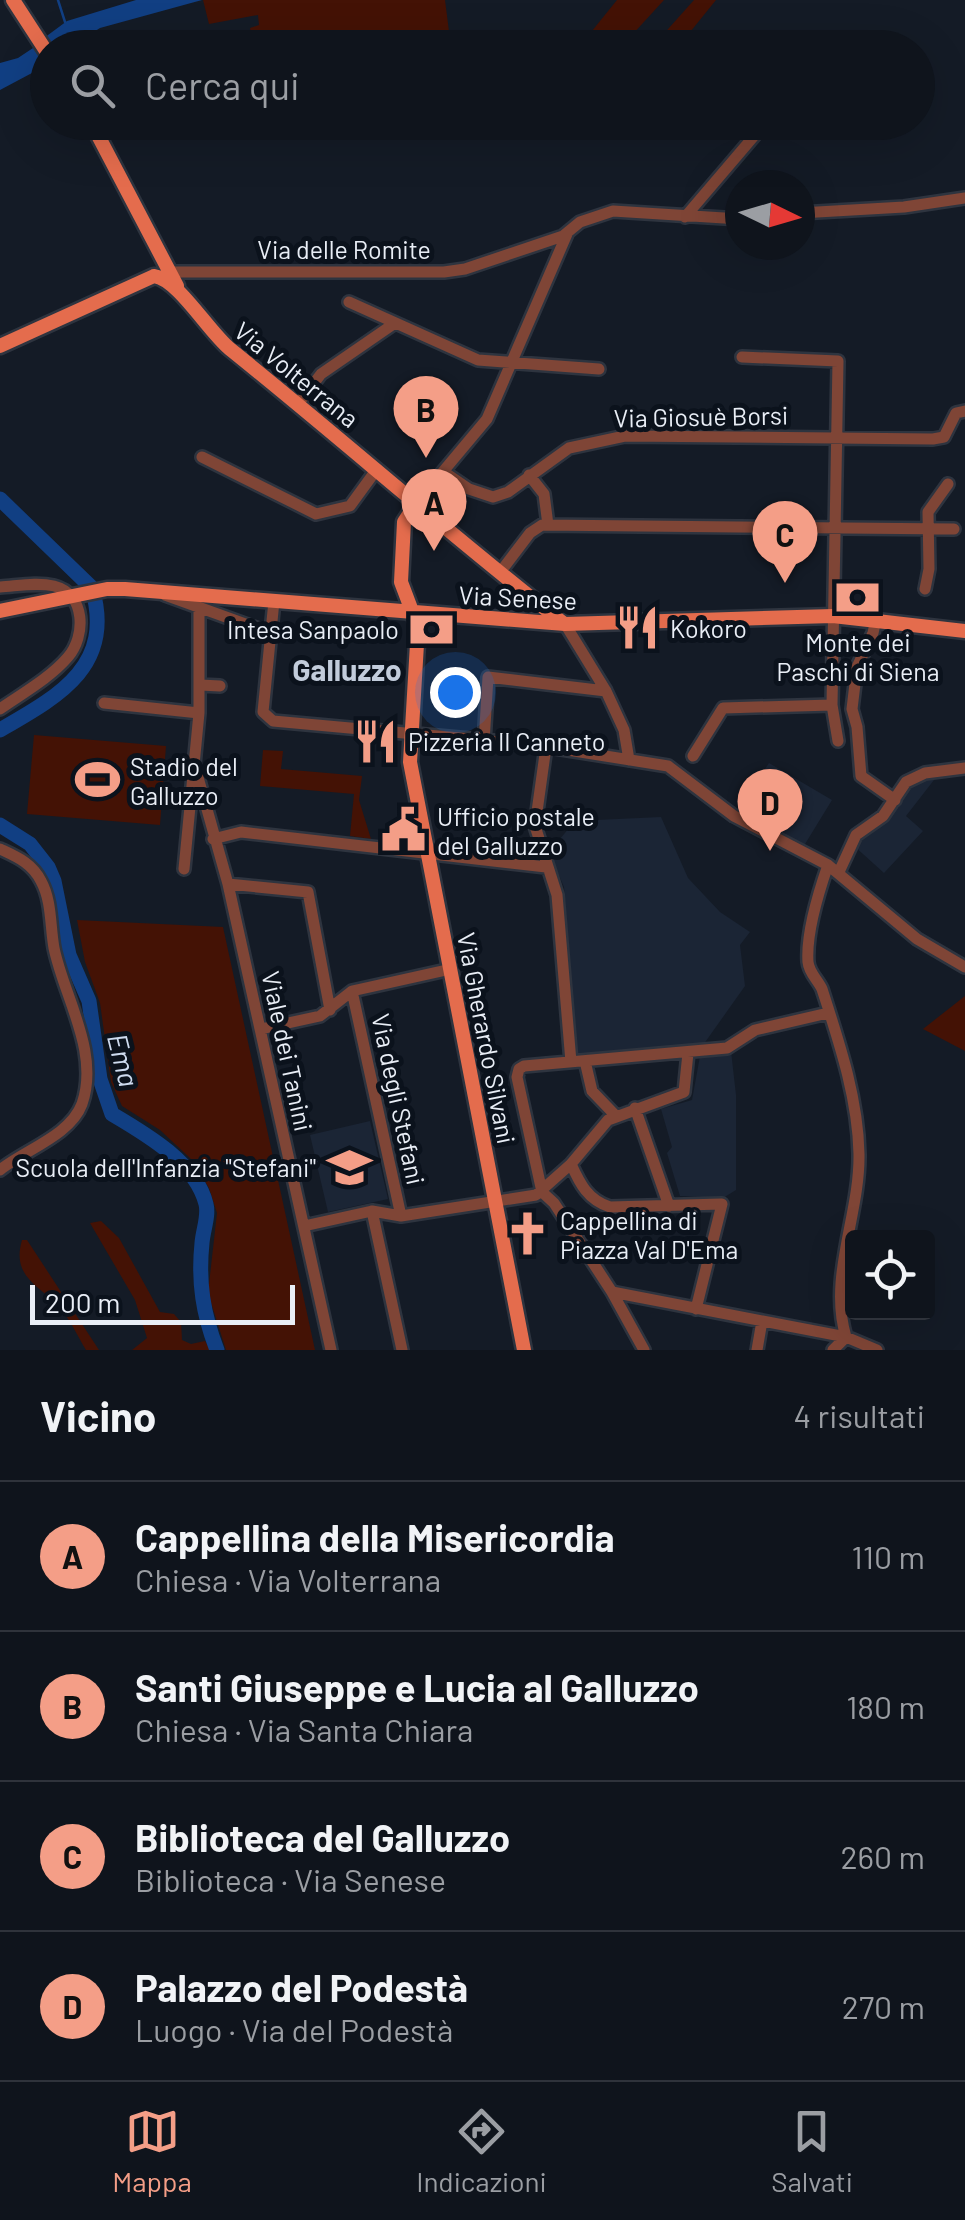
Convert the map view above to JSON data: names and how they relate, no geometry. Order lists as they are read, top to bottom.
{
  "streets": {
    "main road": ["Via Volterrana", "Via Senese", "Via Gherardo Silvani"],
    "street": [
      "Via delle Romite",
      "Via Giosuè Borsi",
      "Viale dei Tanini",
      "Via degli Stefani"
    ]
  },
  "crossings": [
    ["Via delle Romite", "Via Volterrana"],
    ["Via Volterrana", "Via Senese"],
    ["Via Volterrana", "Via Gherardo Silvani"],
    ["Via Senese", "Via Gherardo Silvani"]
  ],
  "districts": ["Galluzzo"],
  "water": ["Ema"],
  "places": {
    "bank": ["Monte dei Paschi di Siena", "Intesa Sanpaolo"],
    "restaurant": ["Kokoro", "Pizzeria Il Canneto"],
    "sports": ["Stadio del Galluzzo"],
    "public building": ["Ufficio postale del Galluzzo"],
    "school or university": ["Scuola dell'Infanzia \"Stefani\""],
    "church": ["Cappellina di Piazza Val D'Ema"]
  },
  "scale_bar": "200 m",
  "north": "right",
  "page": {
    "search": "Cerca qui",
    "pins": [
      "B",
      "A",
      "C",
      "D"
    ],
    "scale": "200 m",
    "heading": ["Vicino", "4 risultati"],
    "list": [
      {
        "mark": "A",
        "name": "Cappellina della Misericordia",
        "note": "Chiesa · Via Volterrana",
        "value": "110 m"
      },
      {
        "mark": "B",
        "name": "Santi Giuseppe e Lucia al Galluzzo",
        "note": "Chiesa · Via Santa Chiara",
        "value": "180 m"
      },
      {
        "mark": "C",
        "name": "Biblioteca del Galluzzo",
        "note": "Biblioteca · Via Senese",
        "value": "260 m"
      },
      {
        "mark": "D",
        "name": "Palazzo del Podestà",
        "note": "Luogo · Via del Podestà",
        "value": "270 m"
      }
    ],
    "nav": ["Mappa", "Indicazioni", "Salvati"]
  }
}
